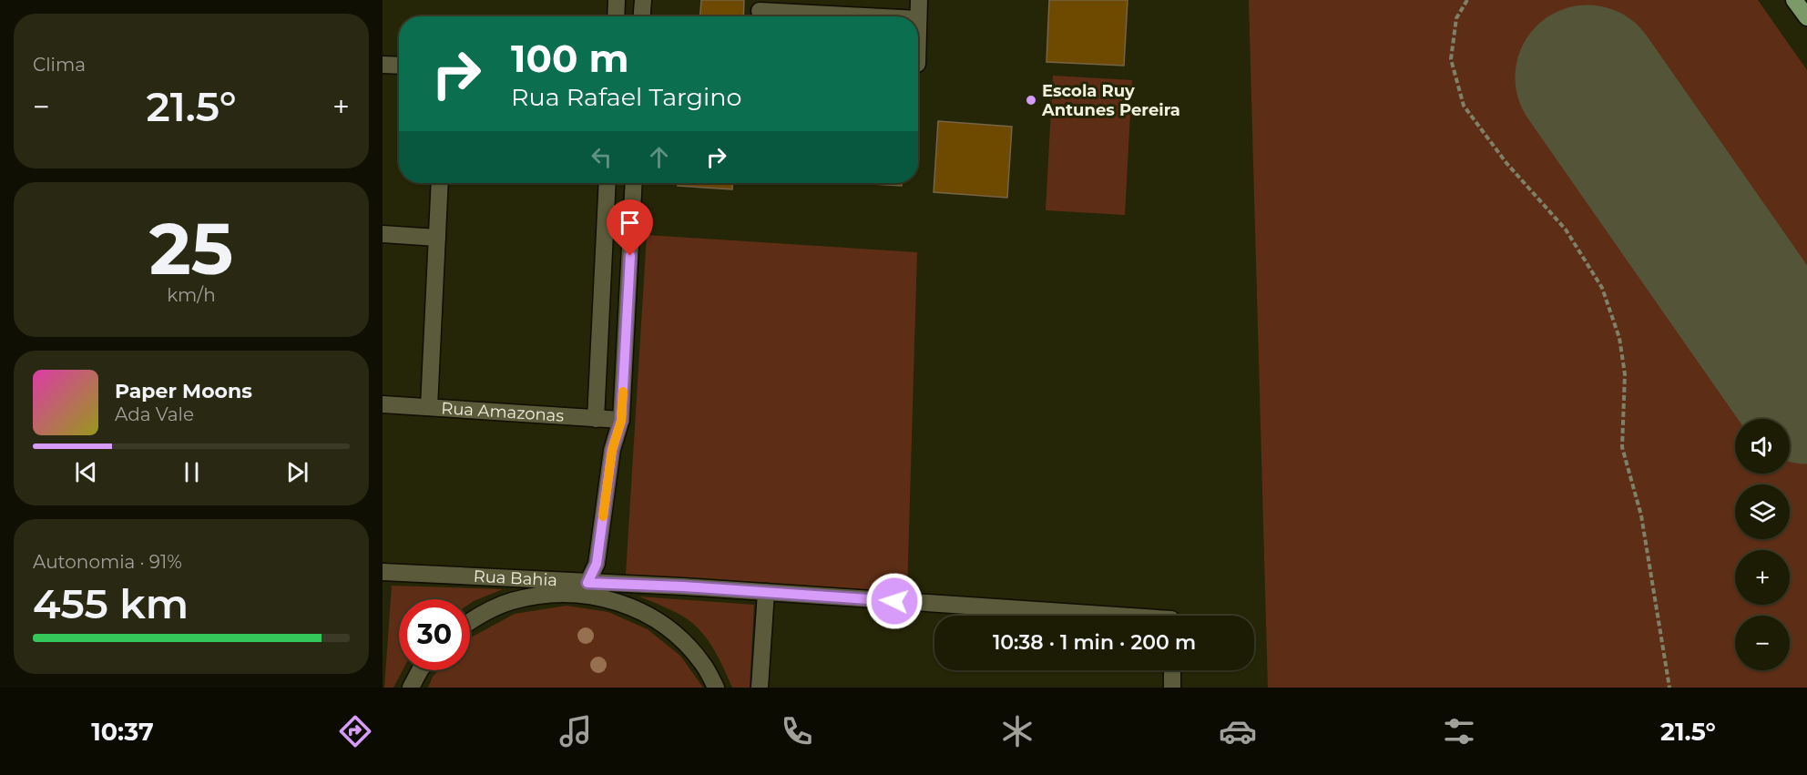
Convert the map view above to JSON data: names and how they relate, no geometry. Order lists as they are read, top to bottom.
{
  "streets": {
    "street": ["Rua Amazonas", "Rua Bahia"]
  },
  "places": ["Escola Ruy Antunes Pereira"],
  "page": {
    "tile": [
      "Clima",
      ["25", "km/h"],
      ["Autonomia · 91%", "455 km"]
    ],
    "turn": ["100 m", "Rua Rafael Targino"],
    "heat": ["−", "21.5°", "+"],
    "song": ["Paper Moons", "Ada Vale"],
    "map_buttons": ["+", "−"],
    "limit": "30",
    "trip": "10:38 · 1 min · 200 m",
    "tabs": ["10:37", "21.5°"]
  }
}
